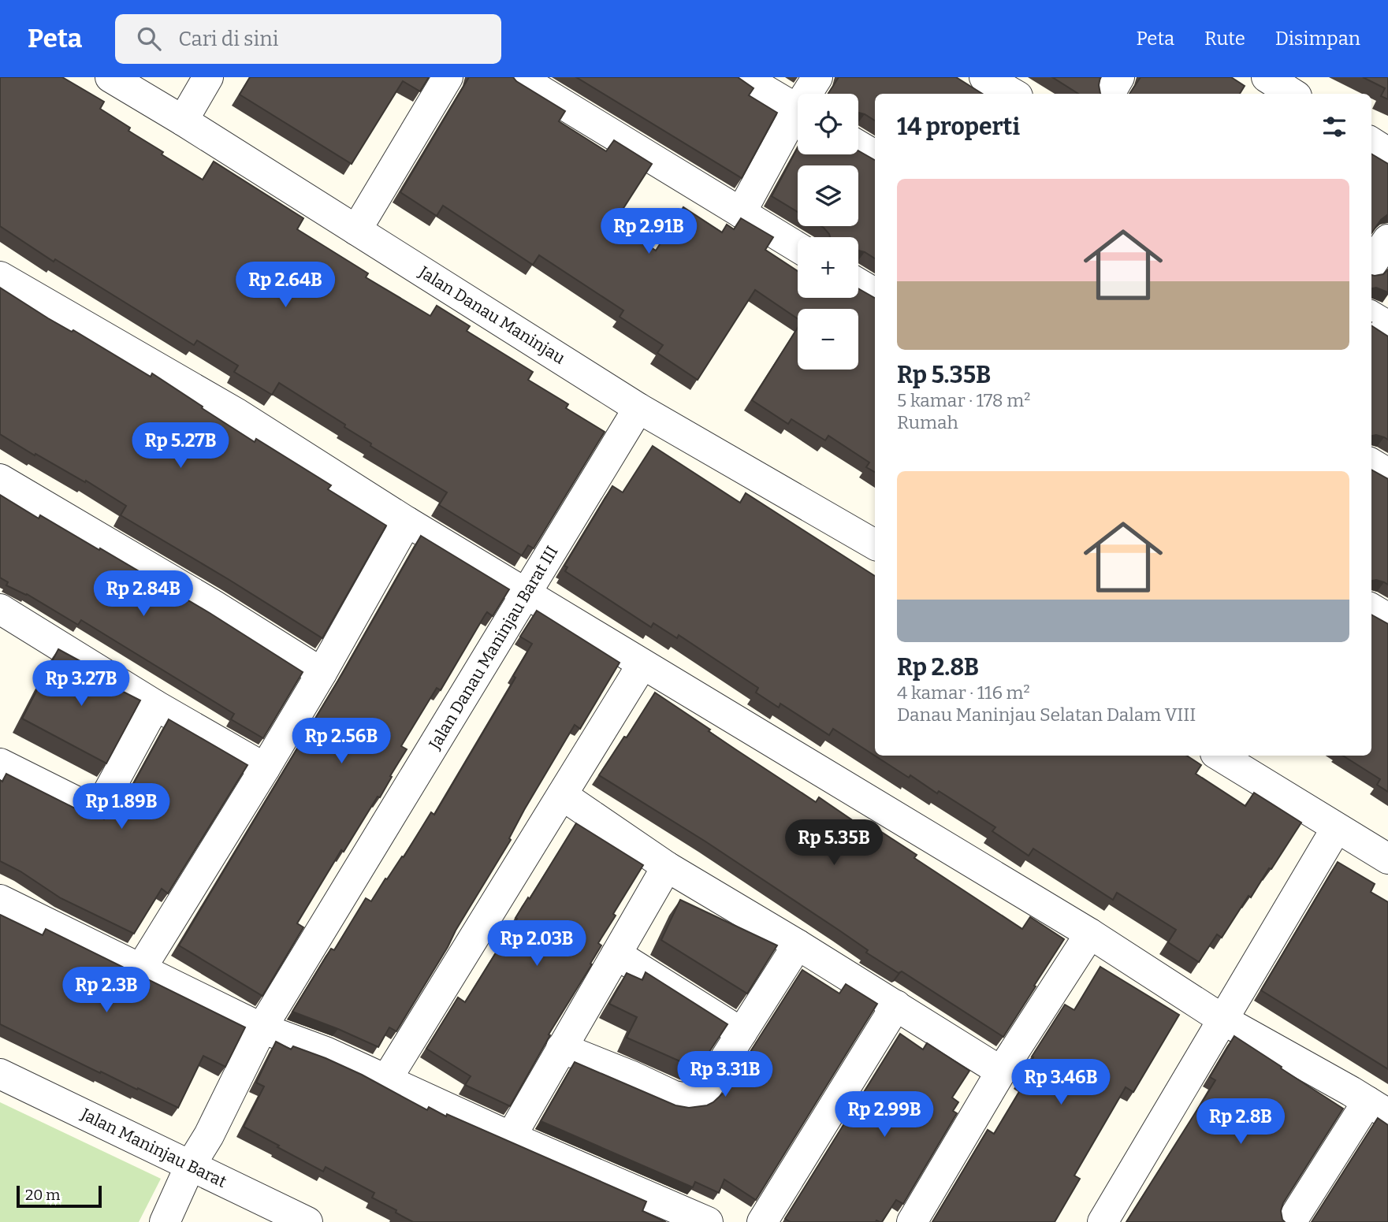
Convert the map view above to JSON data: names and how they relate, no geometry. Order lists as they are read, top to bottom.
{
  "streets": {
    "street": ["Jalan Danau Maninjau", "Jalan Danau Maninjau Barat III", "Jalan Maninjau Barat"]
  },
  "crossings": [
    ["Jalan Danau Maninjau", "Jalan Danau Maninjau Barat III"],
    ["Jalan Danau Maninjau Barat III", "Jalan Maninjau Barat"]
  ],
  "scale_bar": "20 m",
  "page": {
    "header": "Peta",
    "search": "Cari di sini",
    "nav": ["Peta", "Rute", "Disimpan"],
    "map_buttons": ["+", "−"],
    "heading": "14 properti",
    "list": [
      {
        "name": "Rp 5.35B",
        "note": "5 kamar · 178 m² · Rumah"
      },
      {
        "name": "Rp 2.8B",
        "note": "4 kamar · 116 m² · Danau Maninjau Selatan Dalam VIII"
      }
    ],
    "price": [
      "Rp 2.91B",
      "Rp 2.64B",
      "Rp 5.27B",
      "Rp 2.84B",
      "Rp 3.27B",
      "Rp 2.56B",
      "Rp 1.89B",
      "Rp 5.35B",
      "Rp 2.03B",
      "Rp 2.3B",
      "Rp 3.31B",
      "Rp 3.46B",
      "Rp 2.99B",
      "Rp 2.8B"
    ],
    "scale": "20 m"
  }
}
